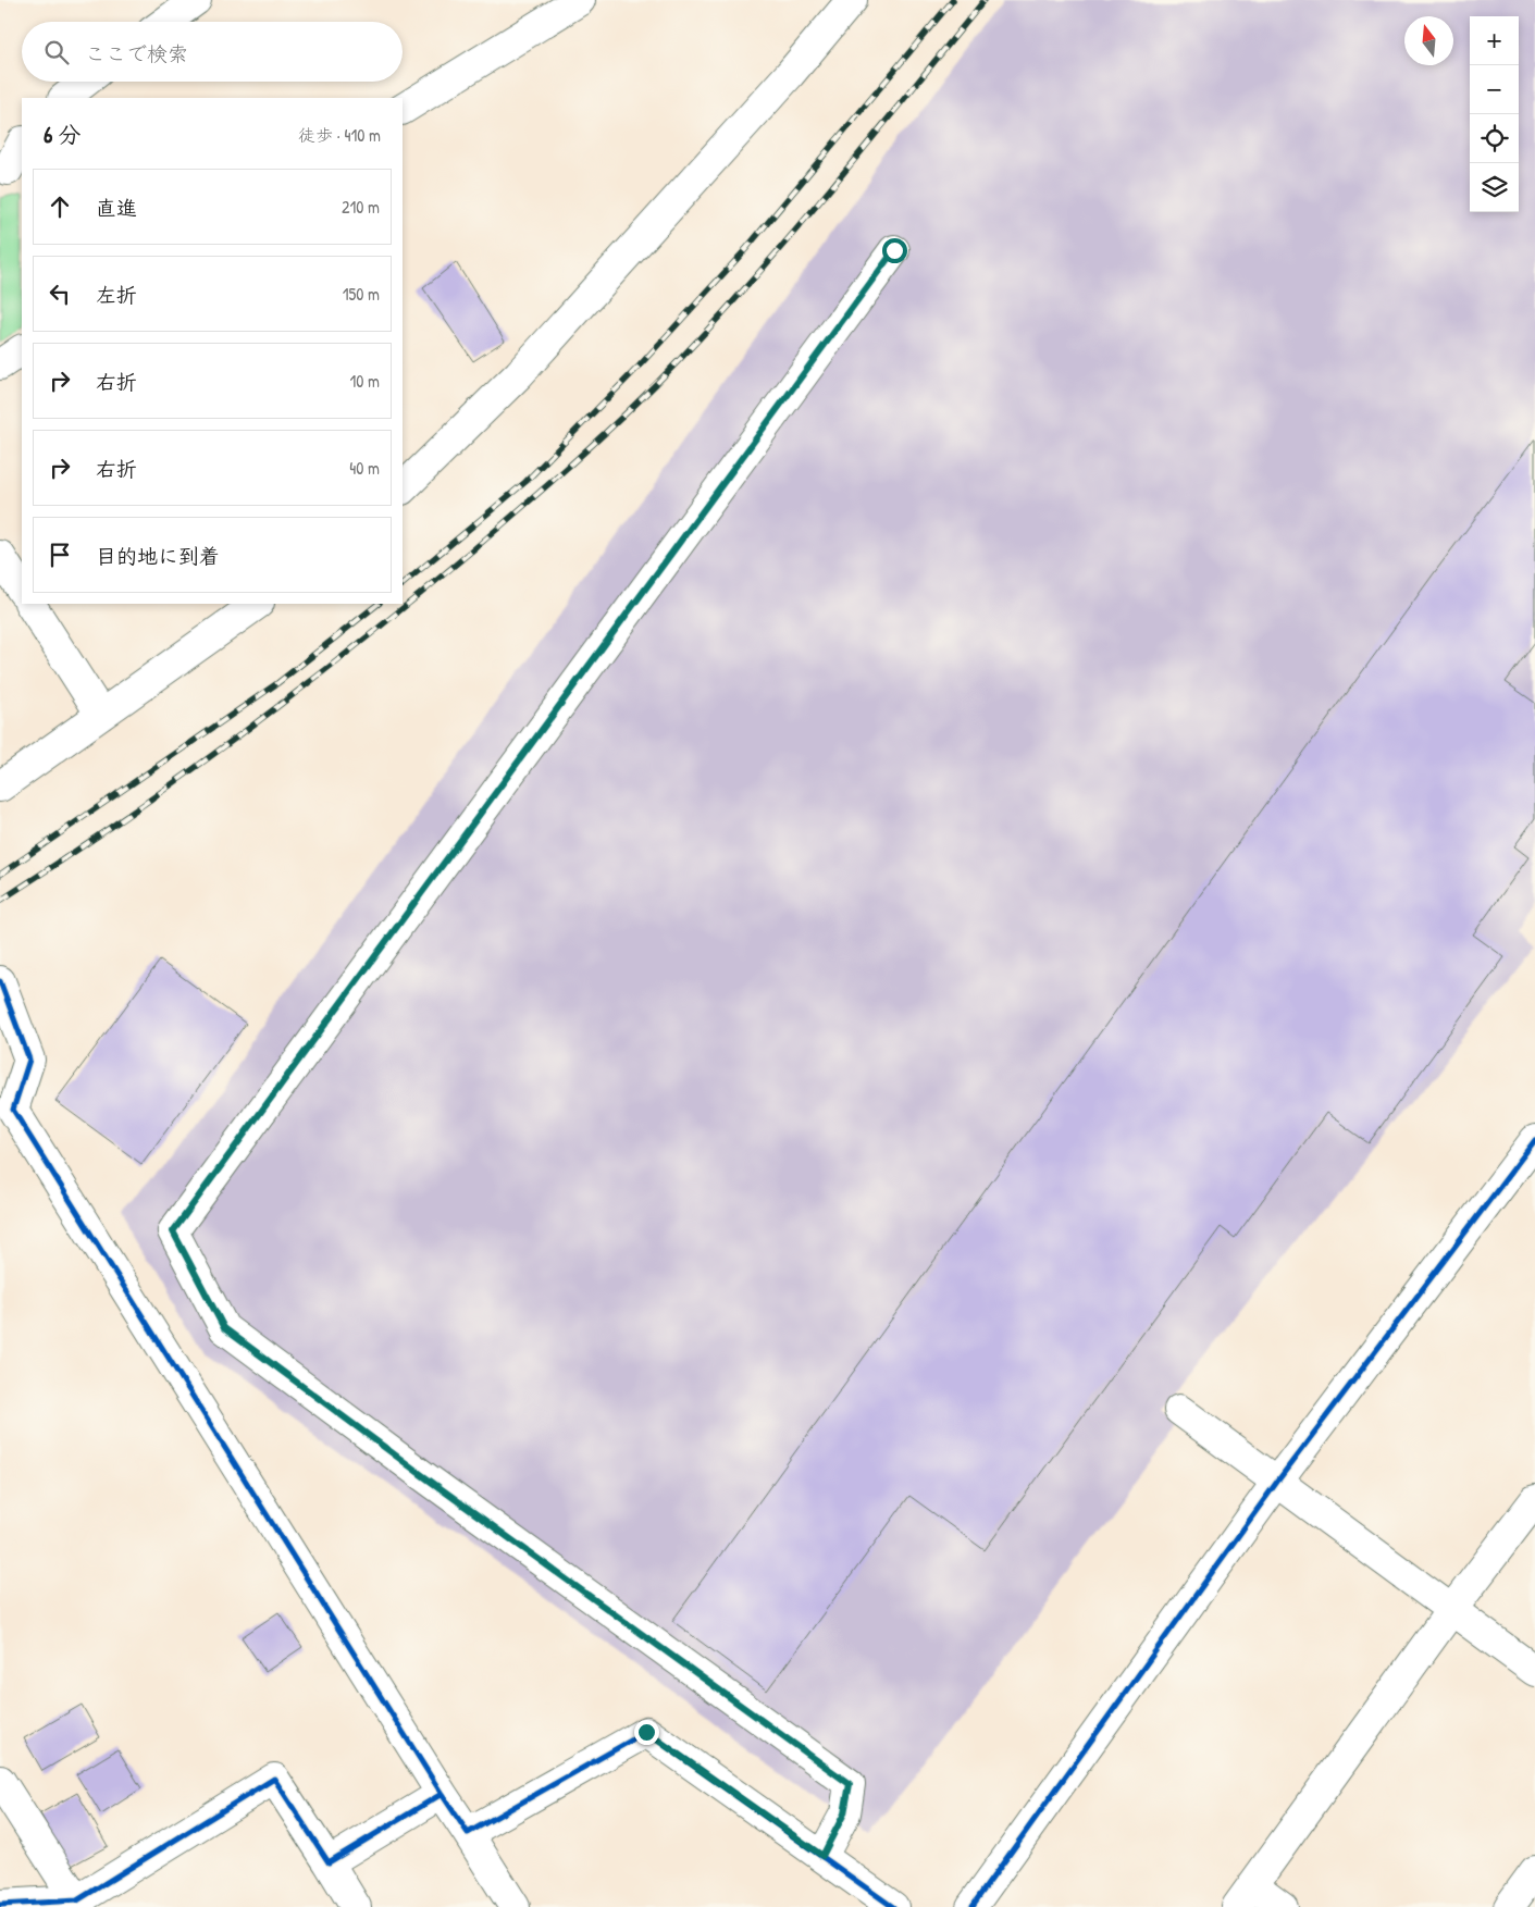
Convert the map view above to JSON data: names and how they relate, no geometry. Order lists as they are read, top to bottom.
{
  "north": "top",
  "page": {
    "map_buttons": ["+", "−"],
    "search": "ここで検索",
    "heading": ["6 分", "徒歩 · 410 m"],
    "list": [
      ["直進", "210 m"],
      ["左折", "150 m"],
      ["右折", "10 m"],
      ["右折", "40 m"],
      "目的地に到着"
    ]
  }
}
